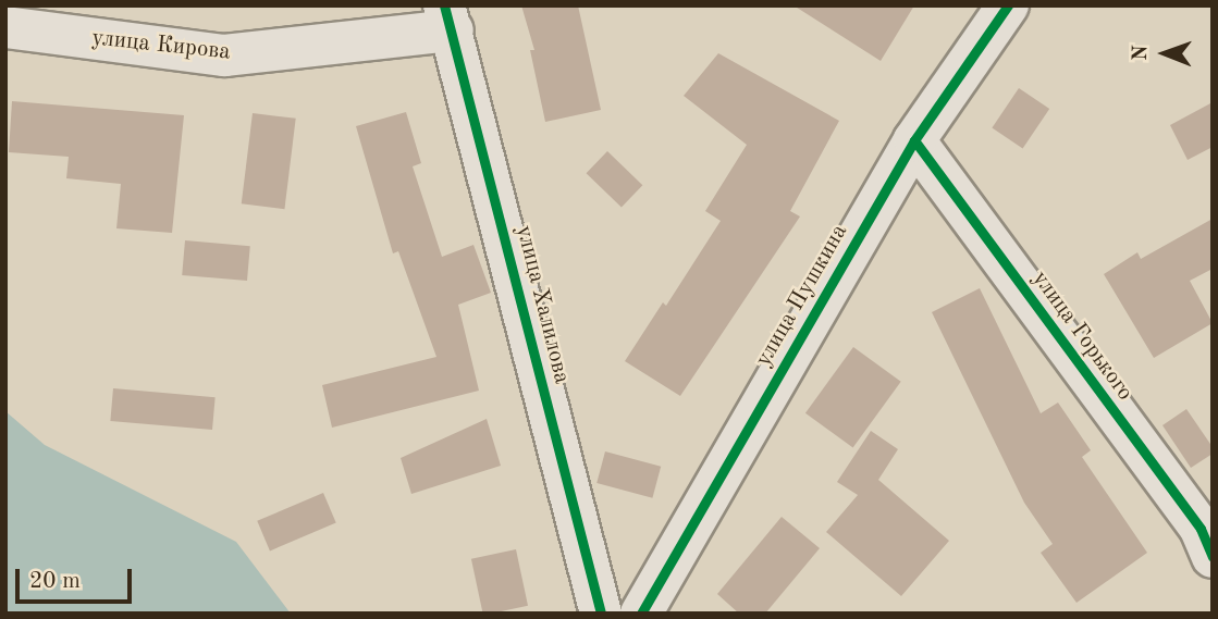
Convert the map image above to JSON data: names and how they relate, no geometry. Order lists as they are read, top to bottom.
{
  "streets": {
    "street": [
      "улица Кирова",
      "улица Пушкина",
      "улица Халилова",
      "улица Горького"
    ]
  },
  "crossings": [
    ["улица Кирова", "улица Халилова"],
    ["улица Пушкина", "улица Горького"]
  ],
  "scale_bar": "20 m",
  "north": "left"
}
